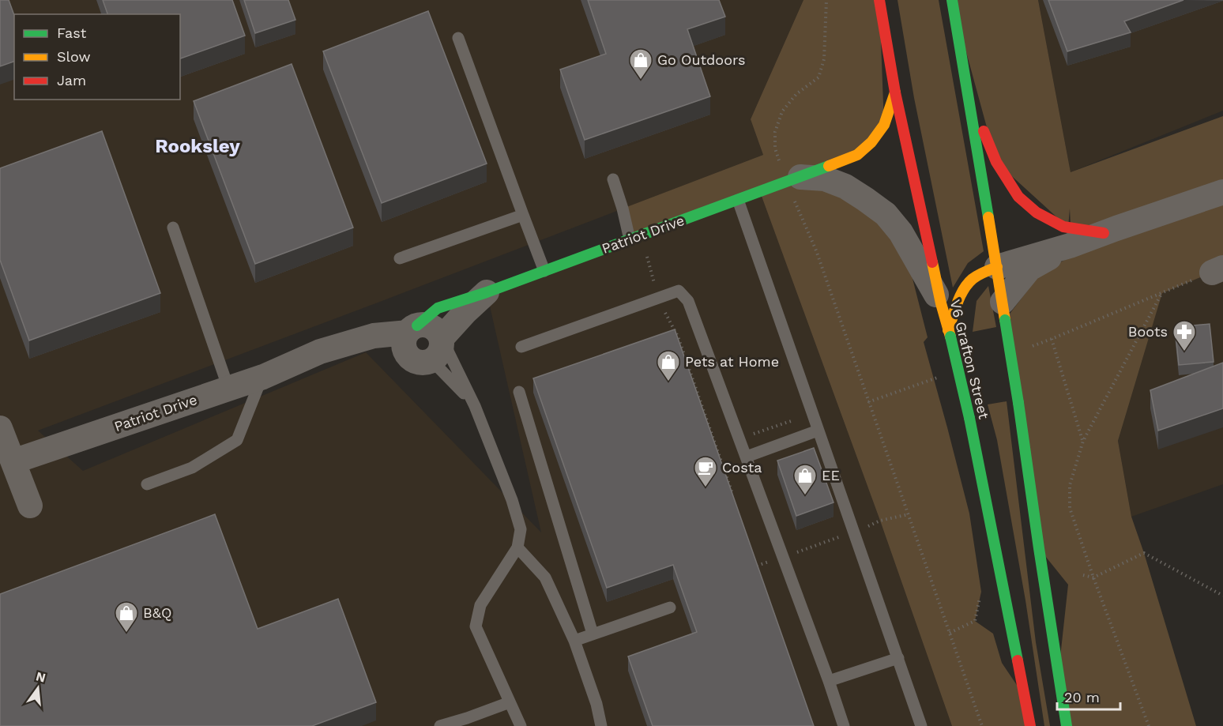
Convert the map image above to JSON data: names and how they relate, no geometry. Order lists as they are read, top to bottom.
{
  "streets": {
    "street": ["Patriot Drive", "V6 Grafton Street"]
  },
  "crossings": [
    ["Patriot Drive", "V6 Grafton Street"]
  ],
  "districts": ["Rooksley"],
  "places": {
    "shop": [
      "Go Outdoors",
      "Pets at Home",
      "EE",
      "B&Q"
    ],
    "pharmacy": ["Boots"],
    "cafe": ["Costa"]
  },
  "legend": ["Fast", "Slow", "Jam"],
  "scale_bar": "20 m",
  "north": "top"
}
